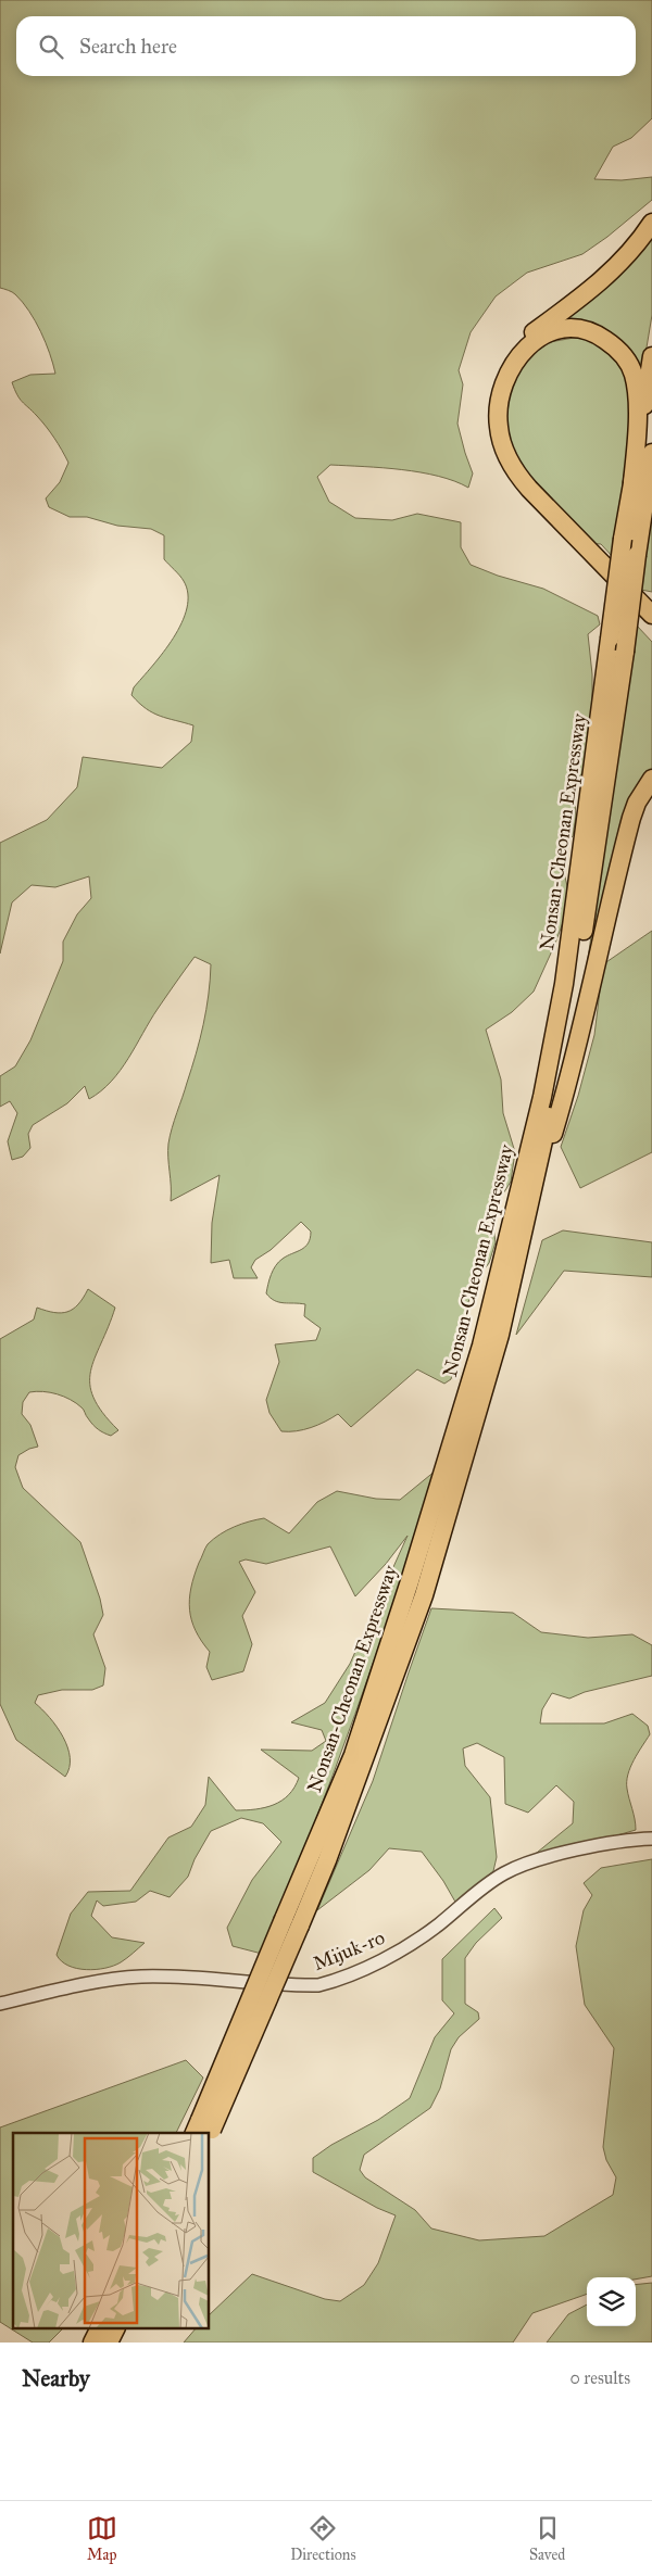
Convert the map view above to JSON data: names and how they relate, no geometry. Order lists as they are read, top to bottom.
{
  "streets": {
    "highway": ["Nonsan-Cheonan Expressway"],
    "street": ["Mijuk-ro"]
  },
  "page": {
    "search": "Search here",
    "heading": ["Nearby", "0 results"],
    "nav": ["Map", "Directions", "Saved"]
  }
}
